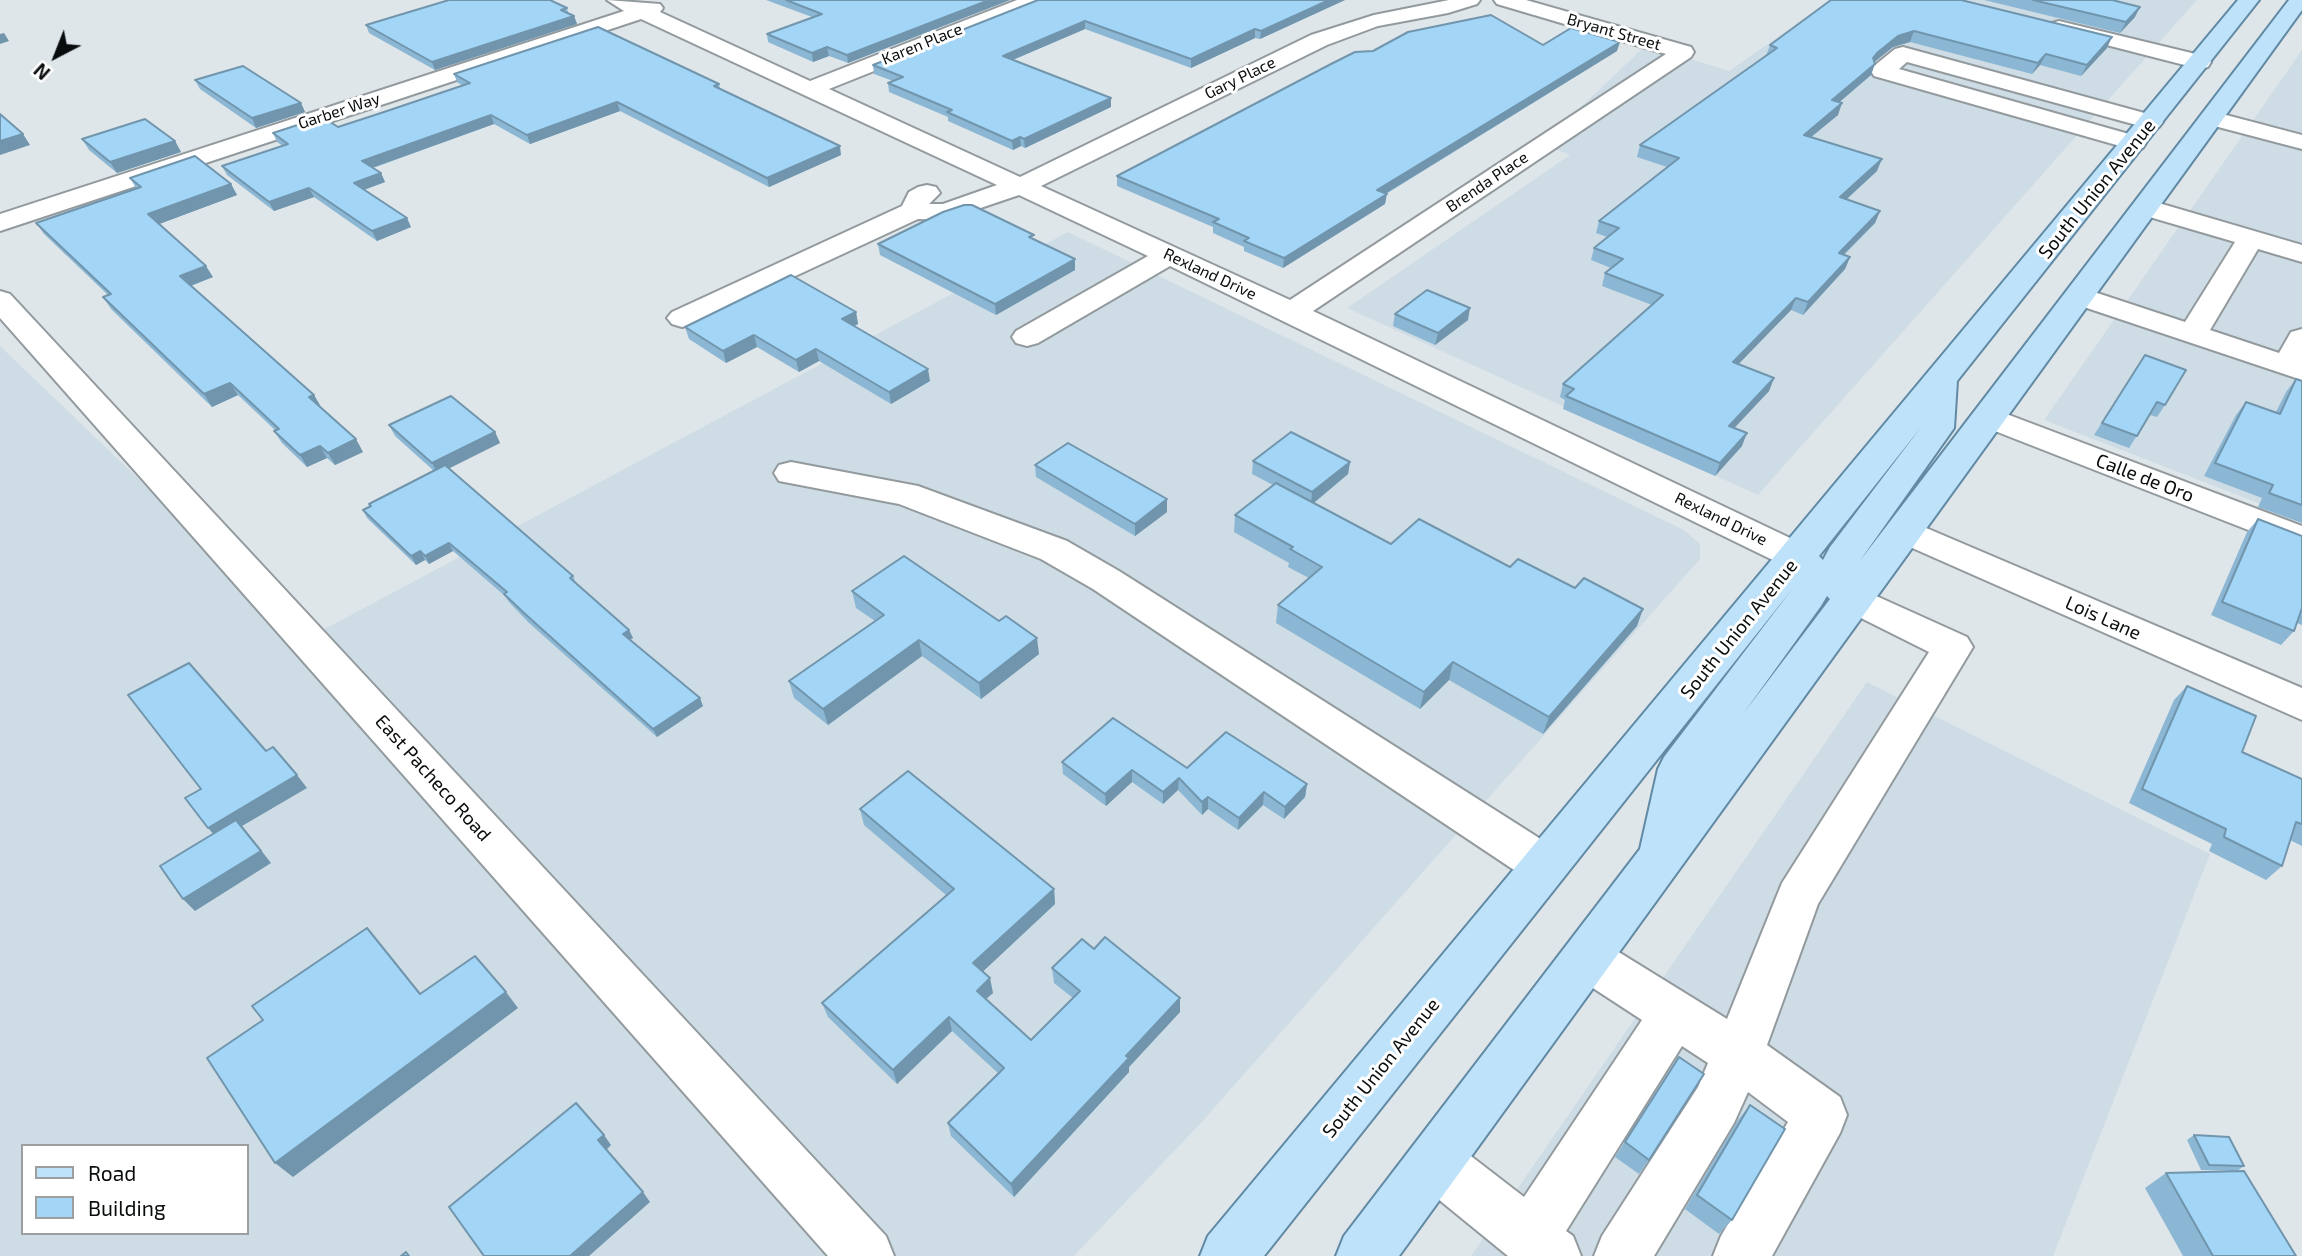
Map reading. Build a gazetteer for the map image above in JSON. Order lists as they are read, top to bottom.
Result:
{
  "streets": {
    "main road": ["South Union Avenue"],
    "street": [
      "Bryant Street",
      "Karen Place",
      "Gary Place",
      "Garber Way",
      "Brenda Place",
      "Rexland Drive",
      "Calle de Oro",
      "Lois Lane",
      "East Pacheco Road"
    ]
  },
  "crossings": [
    ["Bryant Street", "Brenda Place"],
    ["Karen Place", "Rexland Drive"],
    ["Gary Place", "Rexland Drive"],
    ["Garber Way", "Rexland Drive"],
    ["Brenda Place", "Rexland Drive"],
    ["South Union Avenue", "Rexland Drive"]
  ],
  "legend": ["Road", "Building"],
  "north": "bottom left"
}
